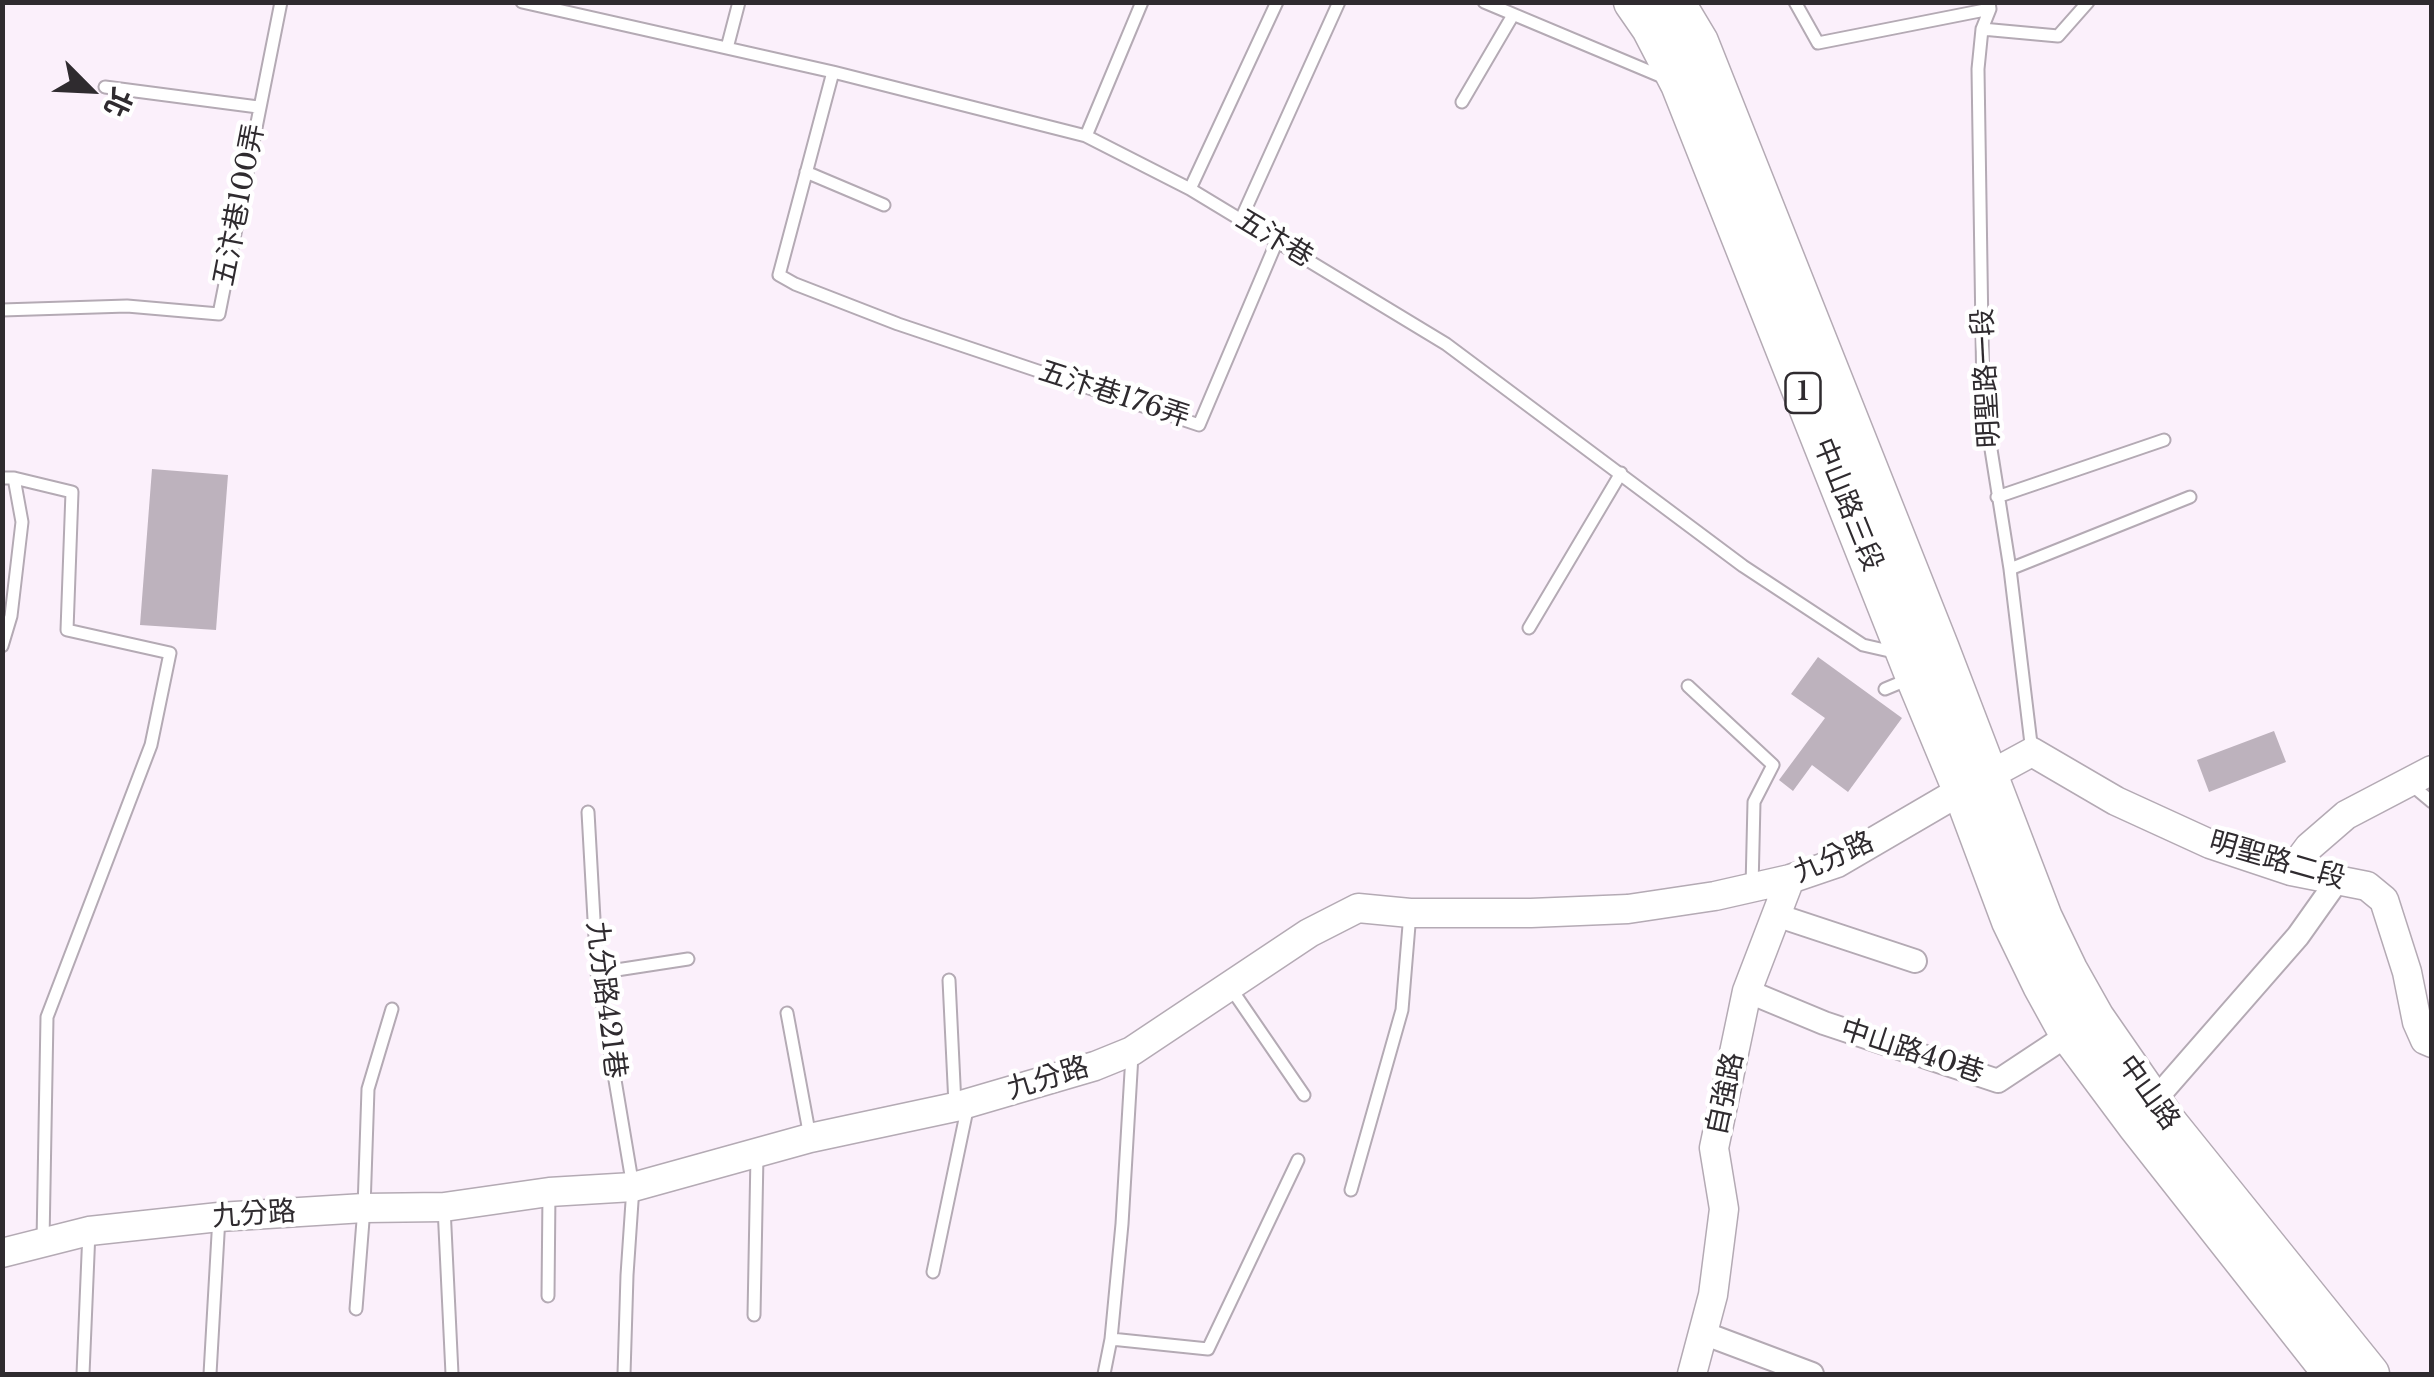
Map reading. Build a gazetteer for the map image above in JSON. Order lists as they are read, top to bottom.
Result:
{
  "streets": {
    "main road": ["1", "中山路三段", "中山路"],
    "street": [
      "九分路",
      "明聖路二段",
      "中山路40巷",
      "自強路"
    ],
    "lane": [
      "五汴巷100弄",
      "五汴巷",
      "明聖路一段",
      "五汴巷176弄",
      "九分路421巷"
    ]
  },
  "crossings": [
    ["五汴巷", "五汴巷176弄"],
    ["五汴巷", "中山路三段"],
    ["明聖路一段", "九分路"],
    ["明聖路一段", "明聖路二段"],
    ["中山路三段", "九分路"],
    ["中山路三段", "中山路"],
    ["九分路", "明聖路二段"],
    ["九分路", "九分路421巷"],
    ["九分路", "中山路"],
    ["九分路", "自強路"],
    ["中山路40巷", "中山路"],
    ["中山路40巷", "自強路"]
  ],
  "north": "bottom right"
}
